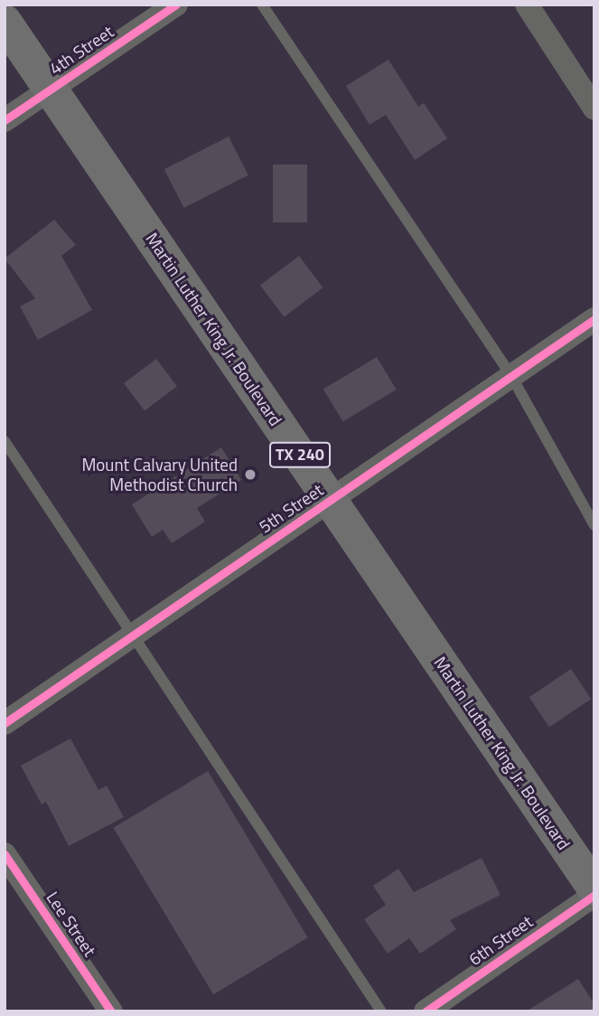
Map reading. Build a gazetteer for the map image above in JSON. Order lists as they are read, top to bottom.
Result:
{
  "streets": {
    "main road": ["Martin Luther King Jr. Boulevard", "TX 240"],
    "street": [
      "4th Street",
      "5th Street",
      "Lee Street",
      "6th Street"
    ]
  },
  "crossings": [
    ["4th Street", "Martin Luther King Jr. Boulevard"],
    ["Martin Luther King Jr. Boulevard", "5th Street"]
  ],
  "places": ["Mount Calvary United Methodist Church"]
}
